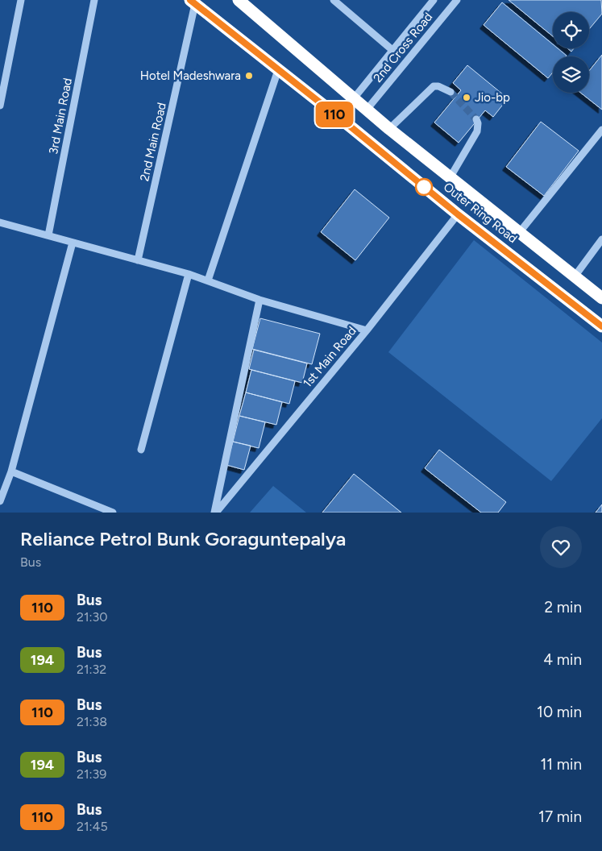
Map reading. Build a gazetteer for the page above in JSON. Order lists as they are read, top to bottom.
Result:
{
  "streets": {
    "highway": ["Outer Ring Road"],
    "street": [
      "2nd Cross Road",
      "3rd Main Road",
      "2nd Main Road",
      "1st Main Road"
    ]
  },
  "crossings": [
    ["2nd Cross Road", "Outer Ring Road"],
    ["2nd Main Road", "Outer Ring Road"],
    ["Outer Ring Road", "1st Main Road"]
  ],
  "places": ["Hotel Madeshwara", "Jio-bp"],
  "lines": ["bus line 110"],
  "page": {
    "on_map": "110",
    "heading": ["Reliance Petrol Bunk Goraguntepalya", "Bus"],
    "list": [
      {
        "mark": "110",
        "name": "Bus",
        "note": "21:30",
        "value": "2 min"
      },
      {
        "mark": "194",
        "name": "Bus",
        "note": "21:32",
        "value": "4 min"
      },
      {
        "mark": "110",
        "name": "Bus",
        "note": "21:38",
        "value": "10 min"
      },
      {
        "mark": "194",
        "name": "Bus",
        "note": "21:39",
        "value": "11 min"
      },
      {
        "mark": "110",
        "name": "Bus",
        "note": "21:45",
        "value": "17 min"
      }
    ]
  }
}
